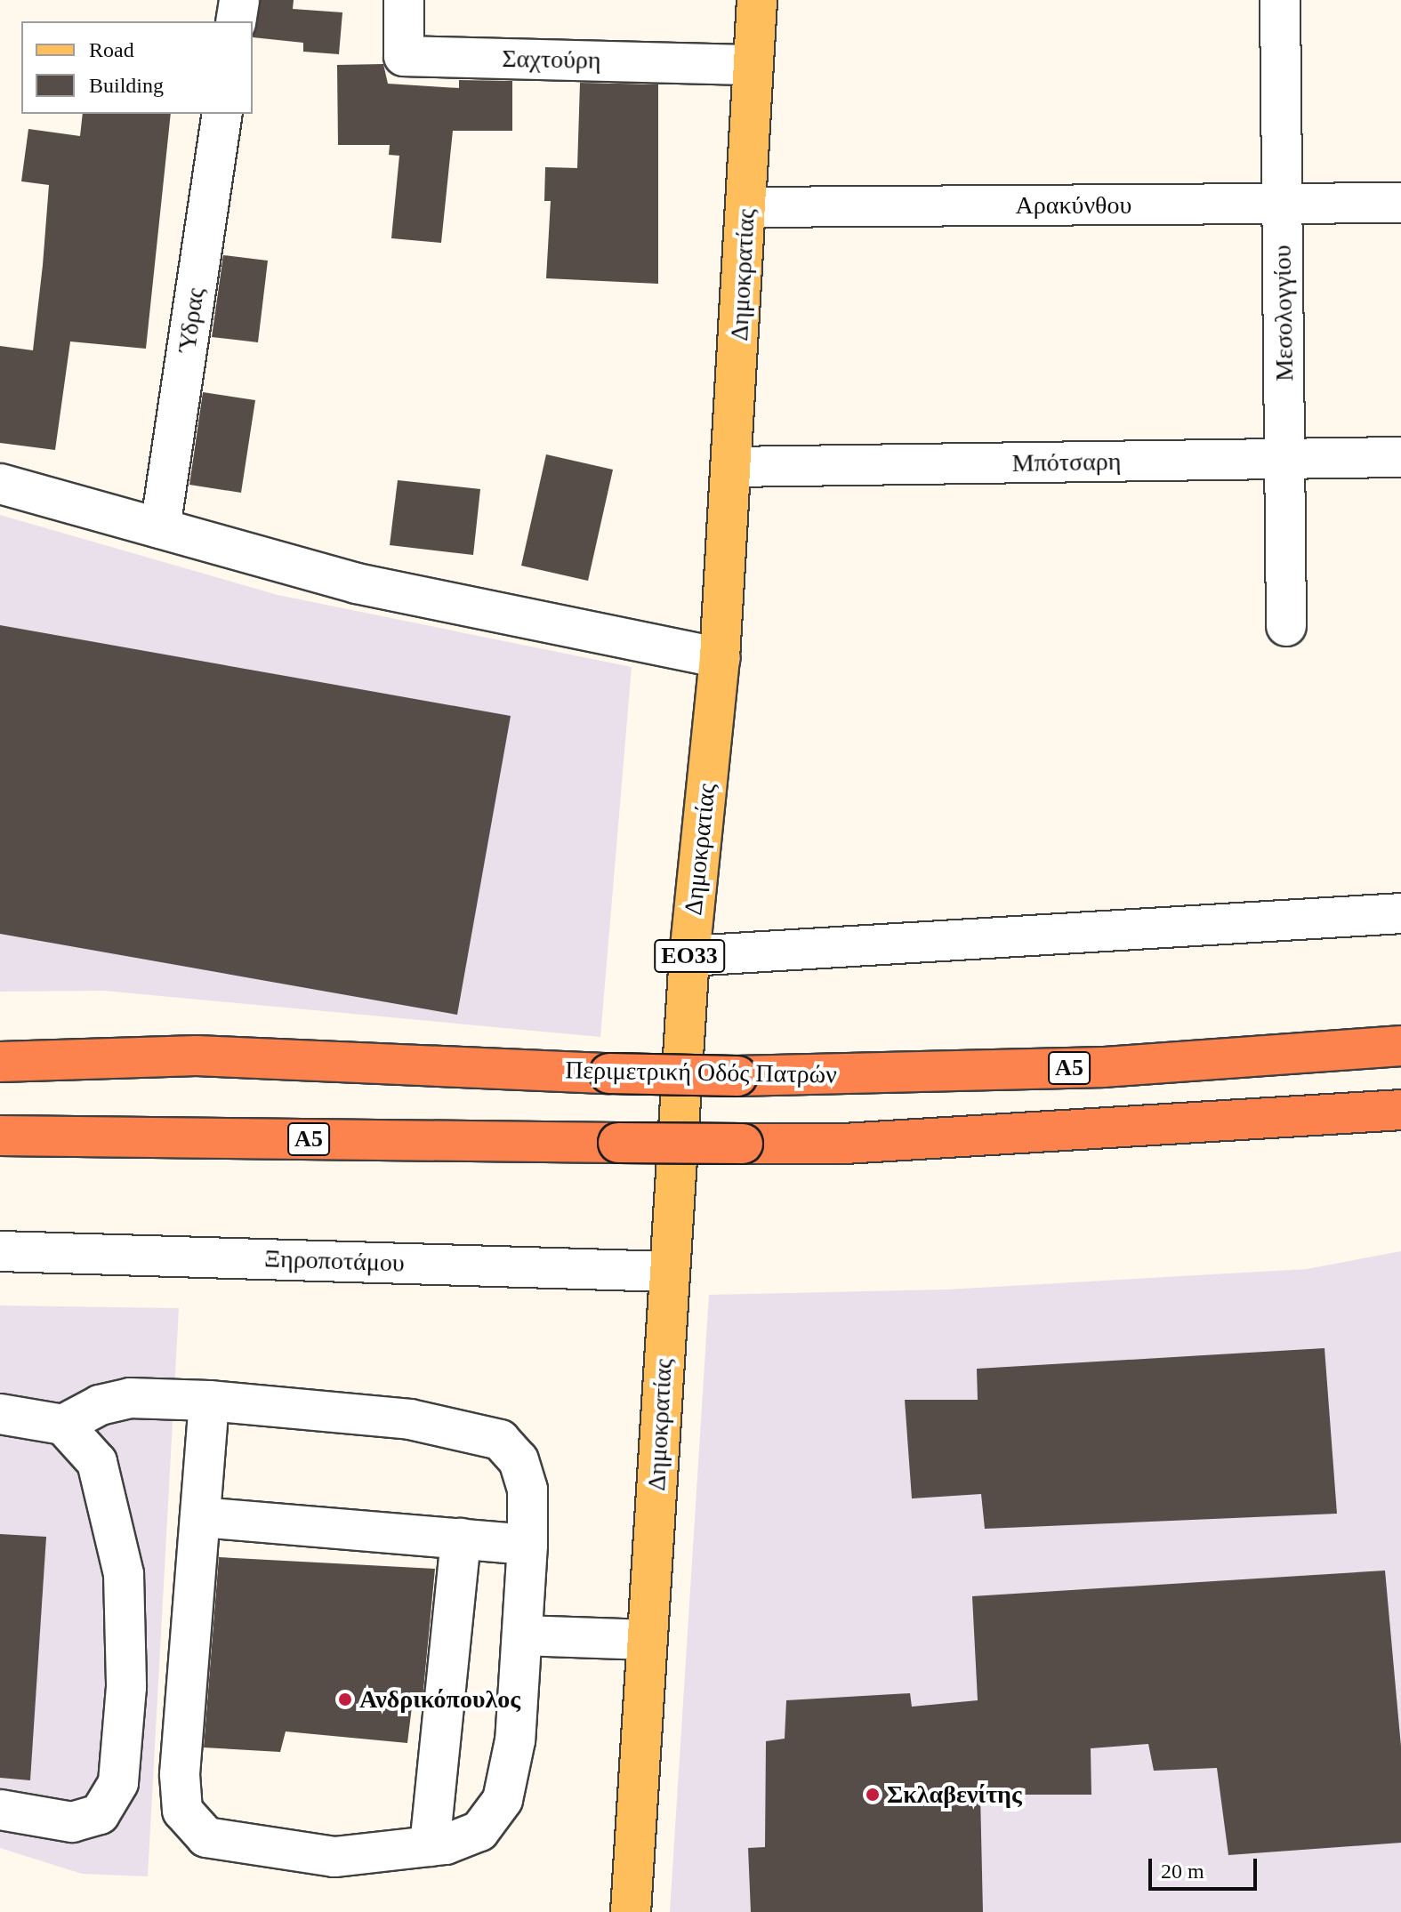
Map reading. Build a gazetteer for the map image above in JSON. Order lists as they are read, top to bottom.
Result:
{
  "streets": {
    "highway": ["Α5", "Περιμετρική Οδός Πατρών"],
    "main road": ["Δημοκρατίας", "ΕΟ33"],
    "street": [
      "Σαχτούρη",
      "Αρακύνθου",
      "Μεσολογγίου",
      "Ύδρας",
      "Μπότσαρη",
      "Ξηροποτάμου"
    ]
  },
  "crossings": [
    ["Σαχτούρη", "Δημοκρατίας"],
    ["Αρακύνθου", "Δημοκρατίας"],
    ["Αρακύνθου", "Μεσολογγίου"],
    ["Δημοκρατίας", "Μπότσαρη"],
    ["Δημοκρατίας", "Ξηροποτάμου"],
    ["Μεσολογγίου", "Μπότσαρη"]
  ],
  "places": ["Ανδρικόπουλος", "Σκλαβενίτης"],
  "legend": ["Road", "Building"],
  "scale_bar": "20 m"
}
